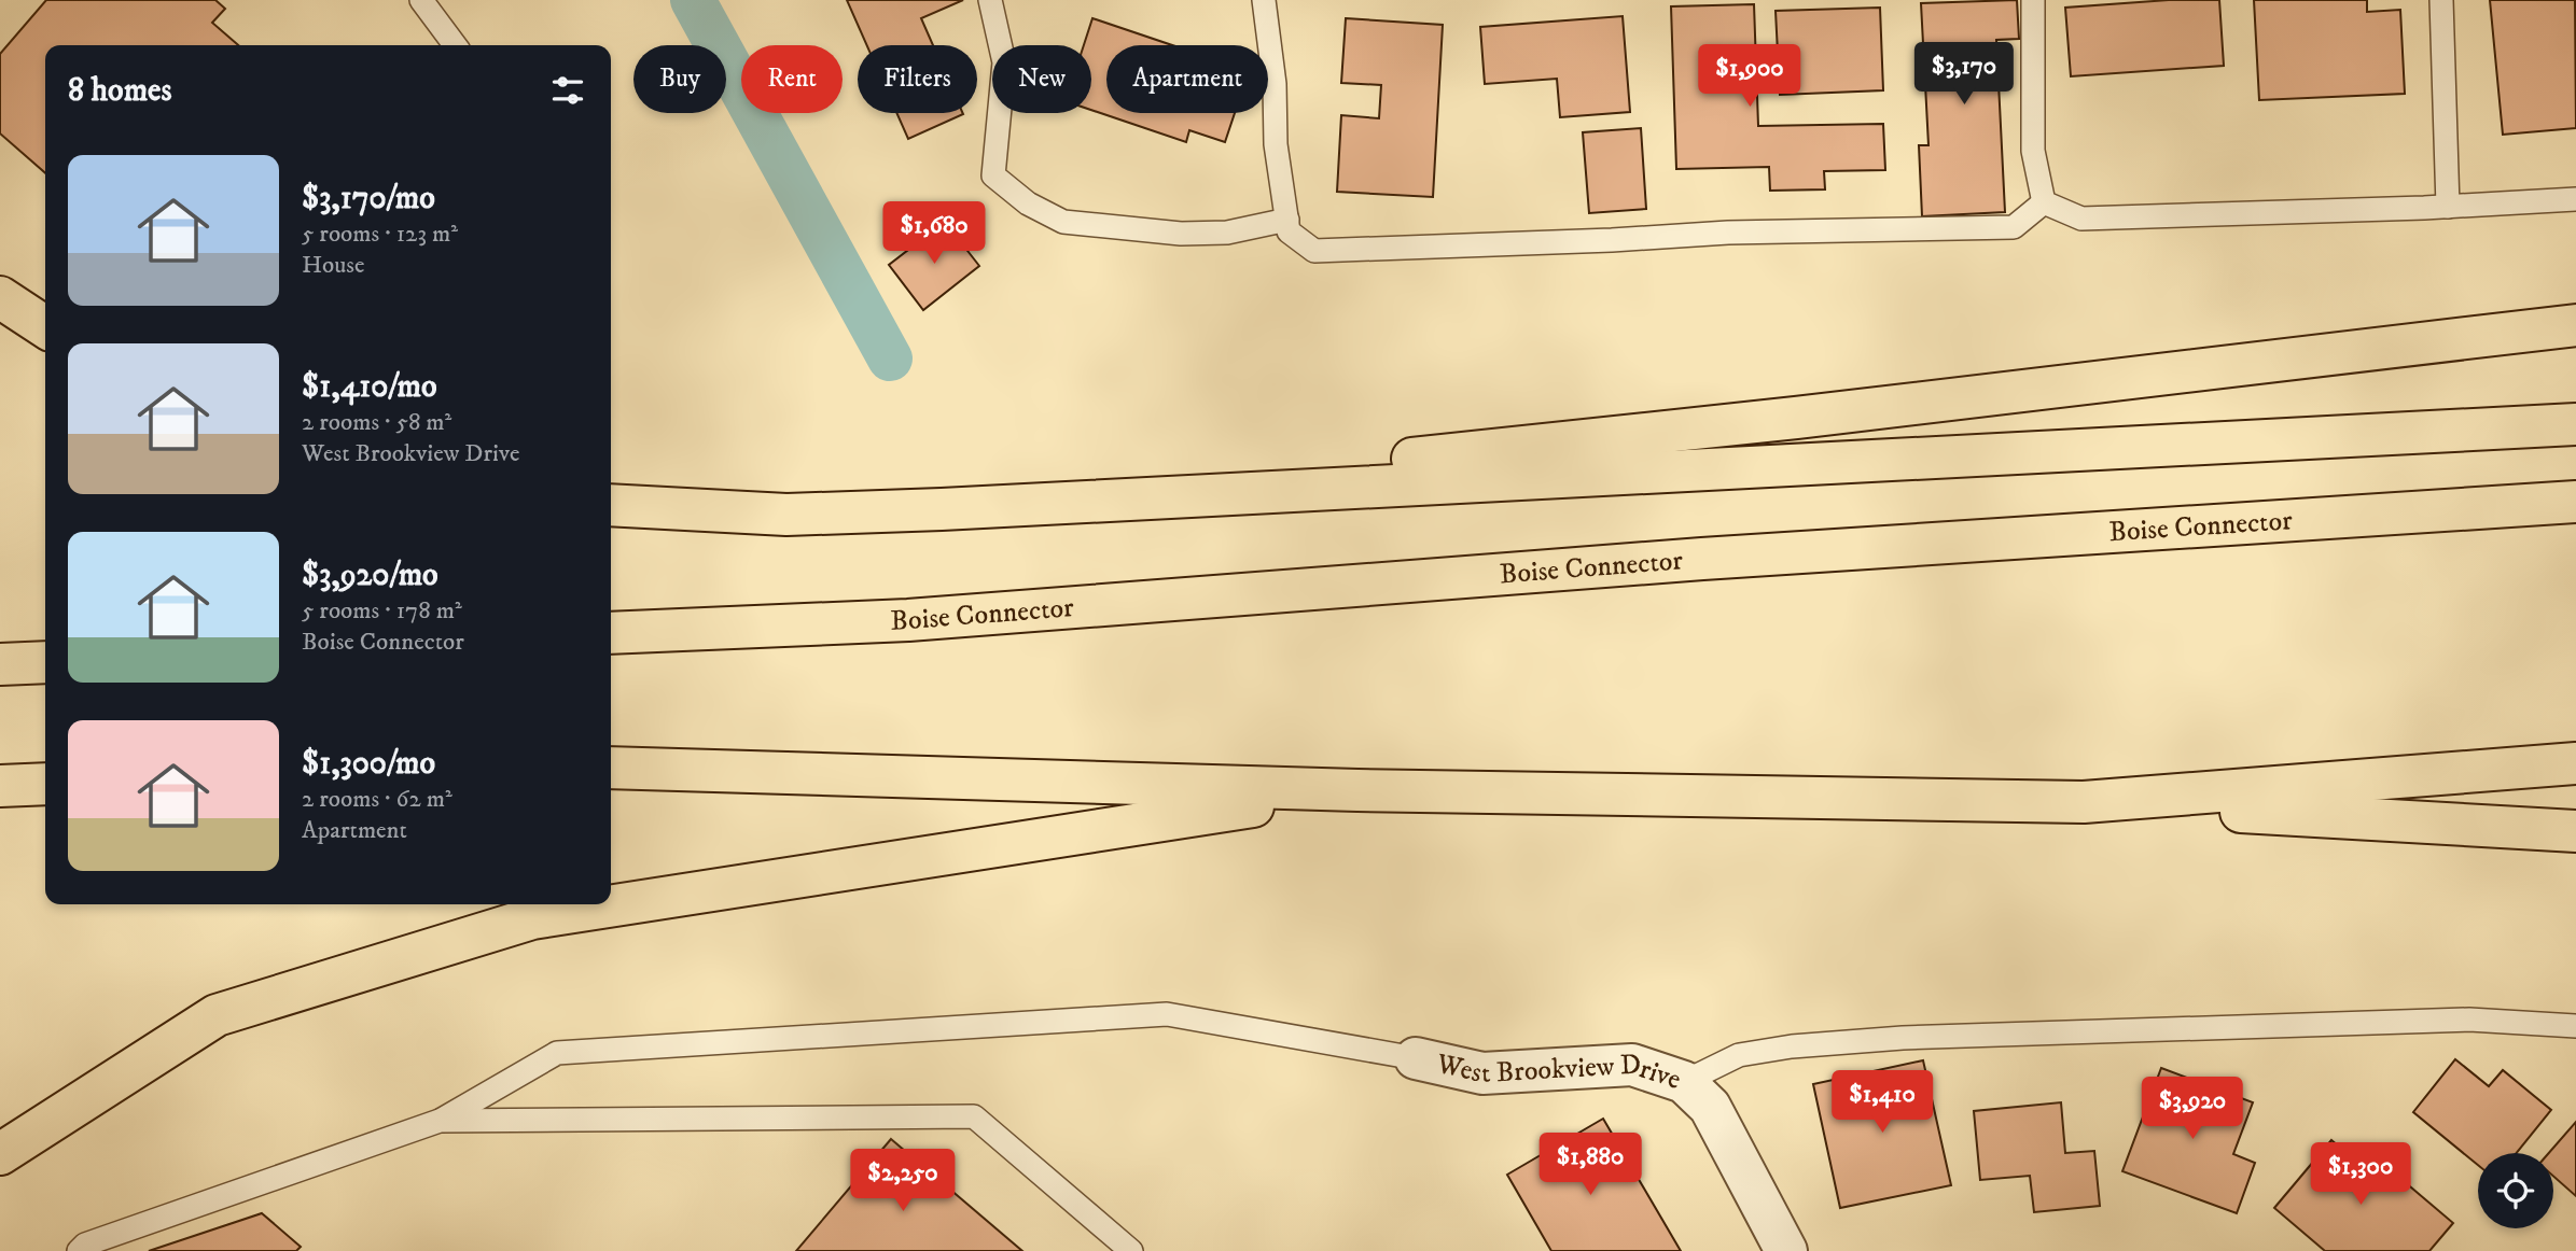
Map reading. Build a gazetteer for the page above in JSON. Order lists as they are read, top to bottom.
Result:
{
  "streets": {
    "highway": ["Boise Connector"],
    "street": ["West Brookview Drive"]
  },
  "page": {
    "price": [
      "$3,170",
      "$1,900",
      "$1,680",
      "$1,410",
      "$3,920",
      "$1,880",
      "$1,300",
      "$2,250"
    ],
    "chip": [
      "Buy",
      "Rent",
      "Filters",
      "New",
      "Apartment"
    ],
    "heading": "8 homes",
    "list": [
      {
        "name": "$3,170/mo",
        "note": "5 rooms · 123 m² · House"
      },
      {
        "name": "$1,410/mo",
        "note": "2 rooms · 58 m² · West Brookview Drive"
      },
      {
        "name": "$3,920/mo",
        "note": "5 rooms · 178 m² · Boise Connector"
      },
      {
        "name": "$1,300/mo",
        "note": "2 rooms · 62 m² · Apartment"
      }
    ]
  }
}
